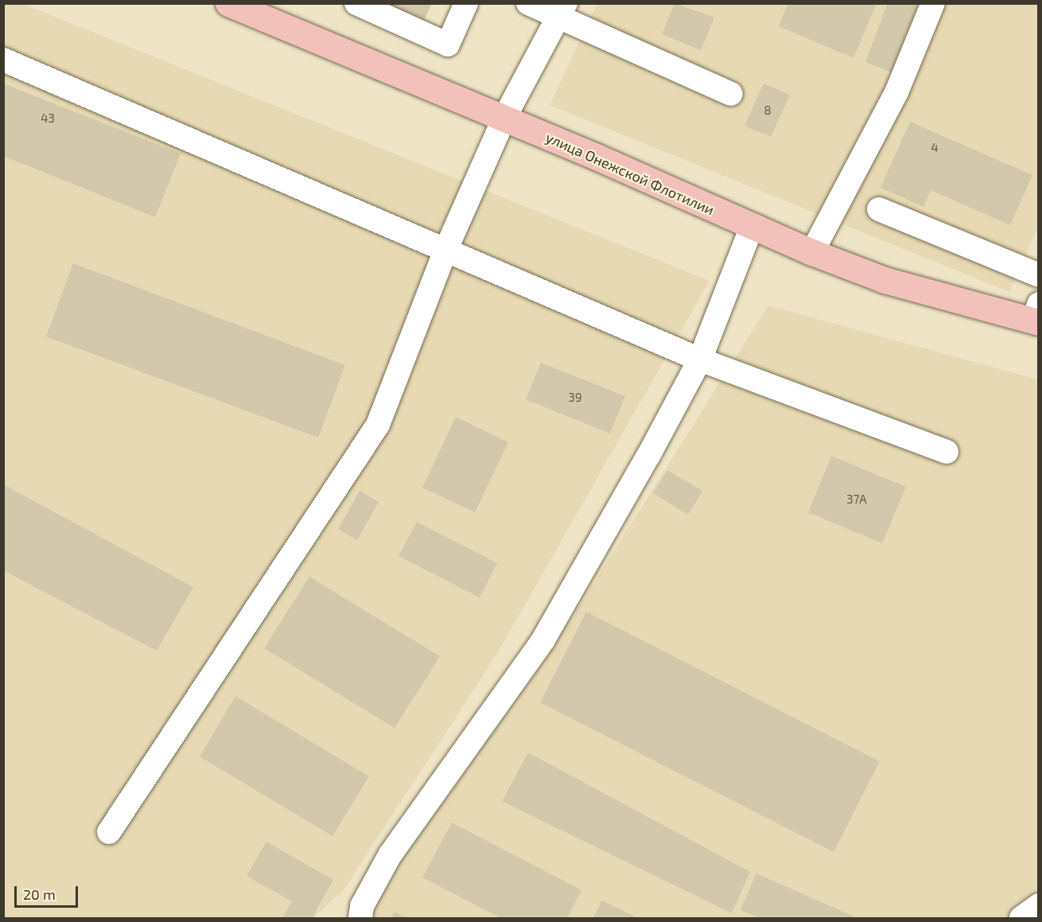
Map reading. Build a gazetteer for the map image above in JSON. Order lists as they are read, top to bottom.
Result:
{
  "streets": {
    "main road": ["улица Онежской Флотилии"]
  },
  "house_numbers": [
    "8",
    "43",
    "4",
    "39",
    "37А"
  ],
  "scale_bar": "20 m"
}
